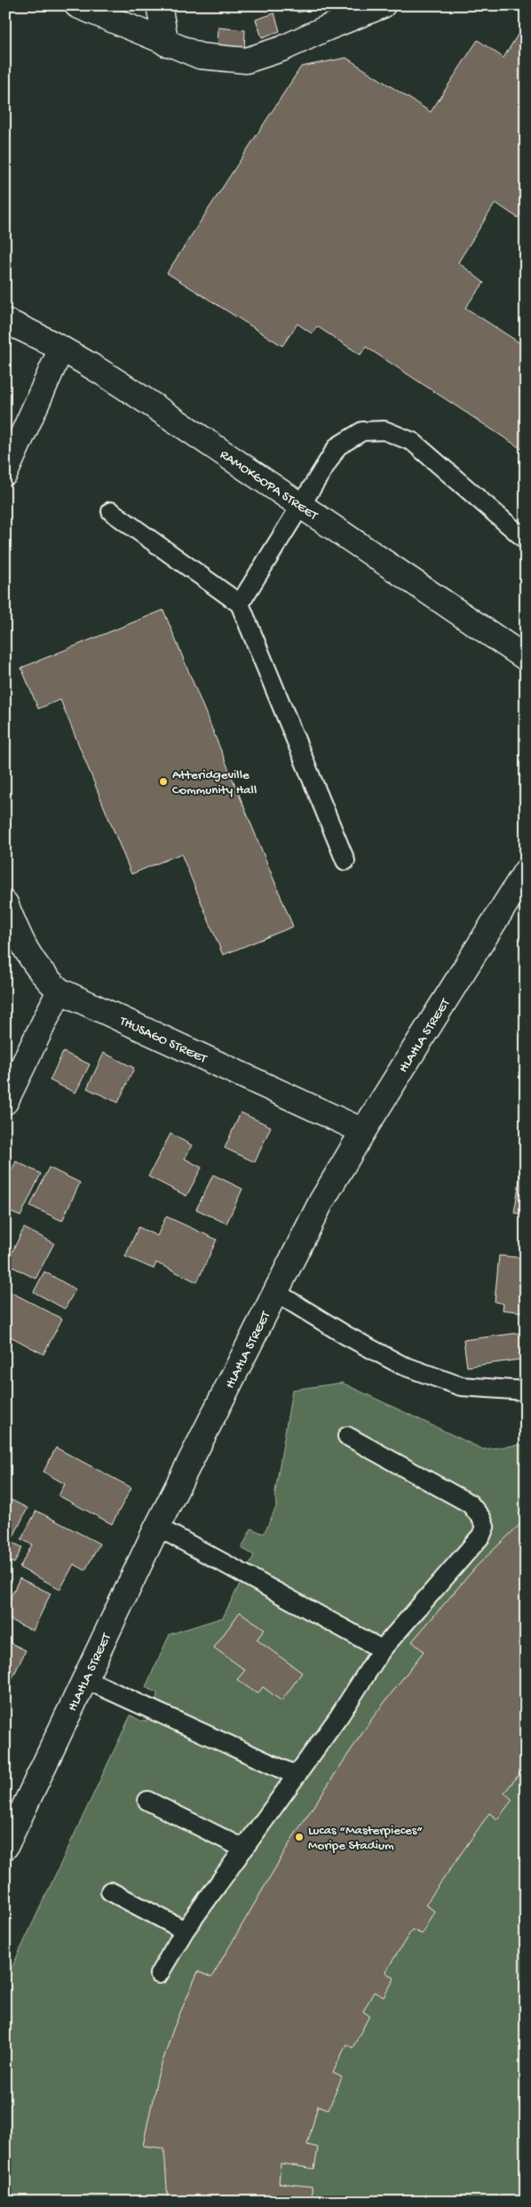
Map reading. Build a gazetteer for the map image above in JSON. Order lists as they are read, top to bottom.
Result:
{
  "streets": {
    "street": ["RAMOKGOPA STREET", "HLAHLA STREET", "THUSAGO STREET"]
  },
  "crossings": [
    ["HLAHLA STREET", "THUSAGO STREET"]
  ],
  "places": ["Atteridgeville Community Hall", "Lucas “Masterpieces” Moripe Stadium"]
}
